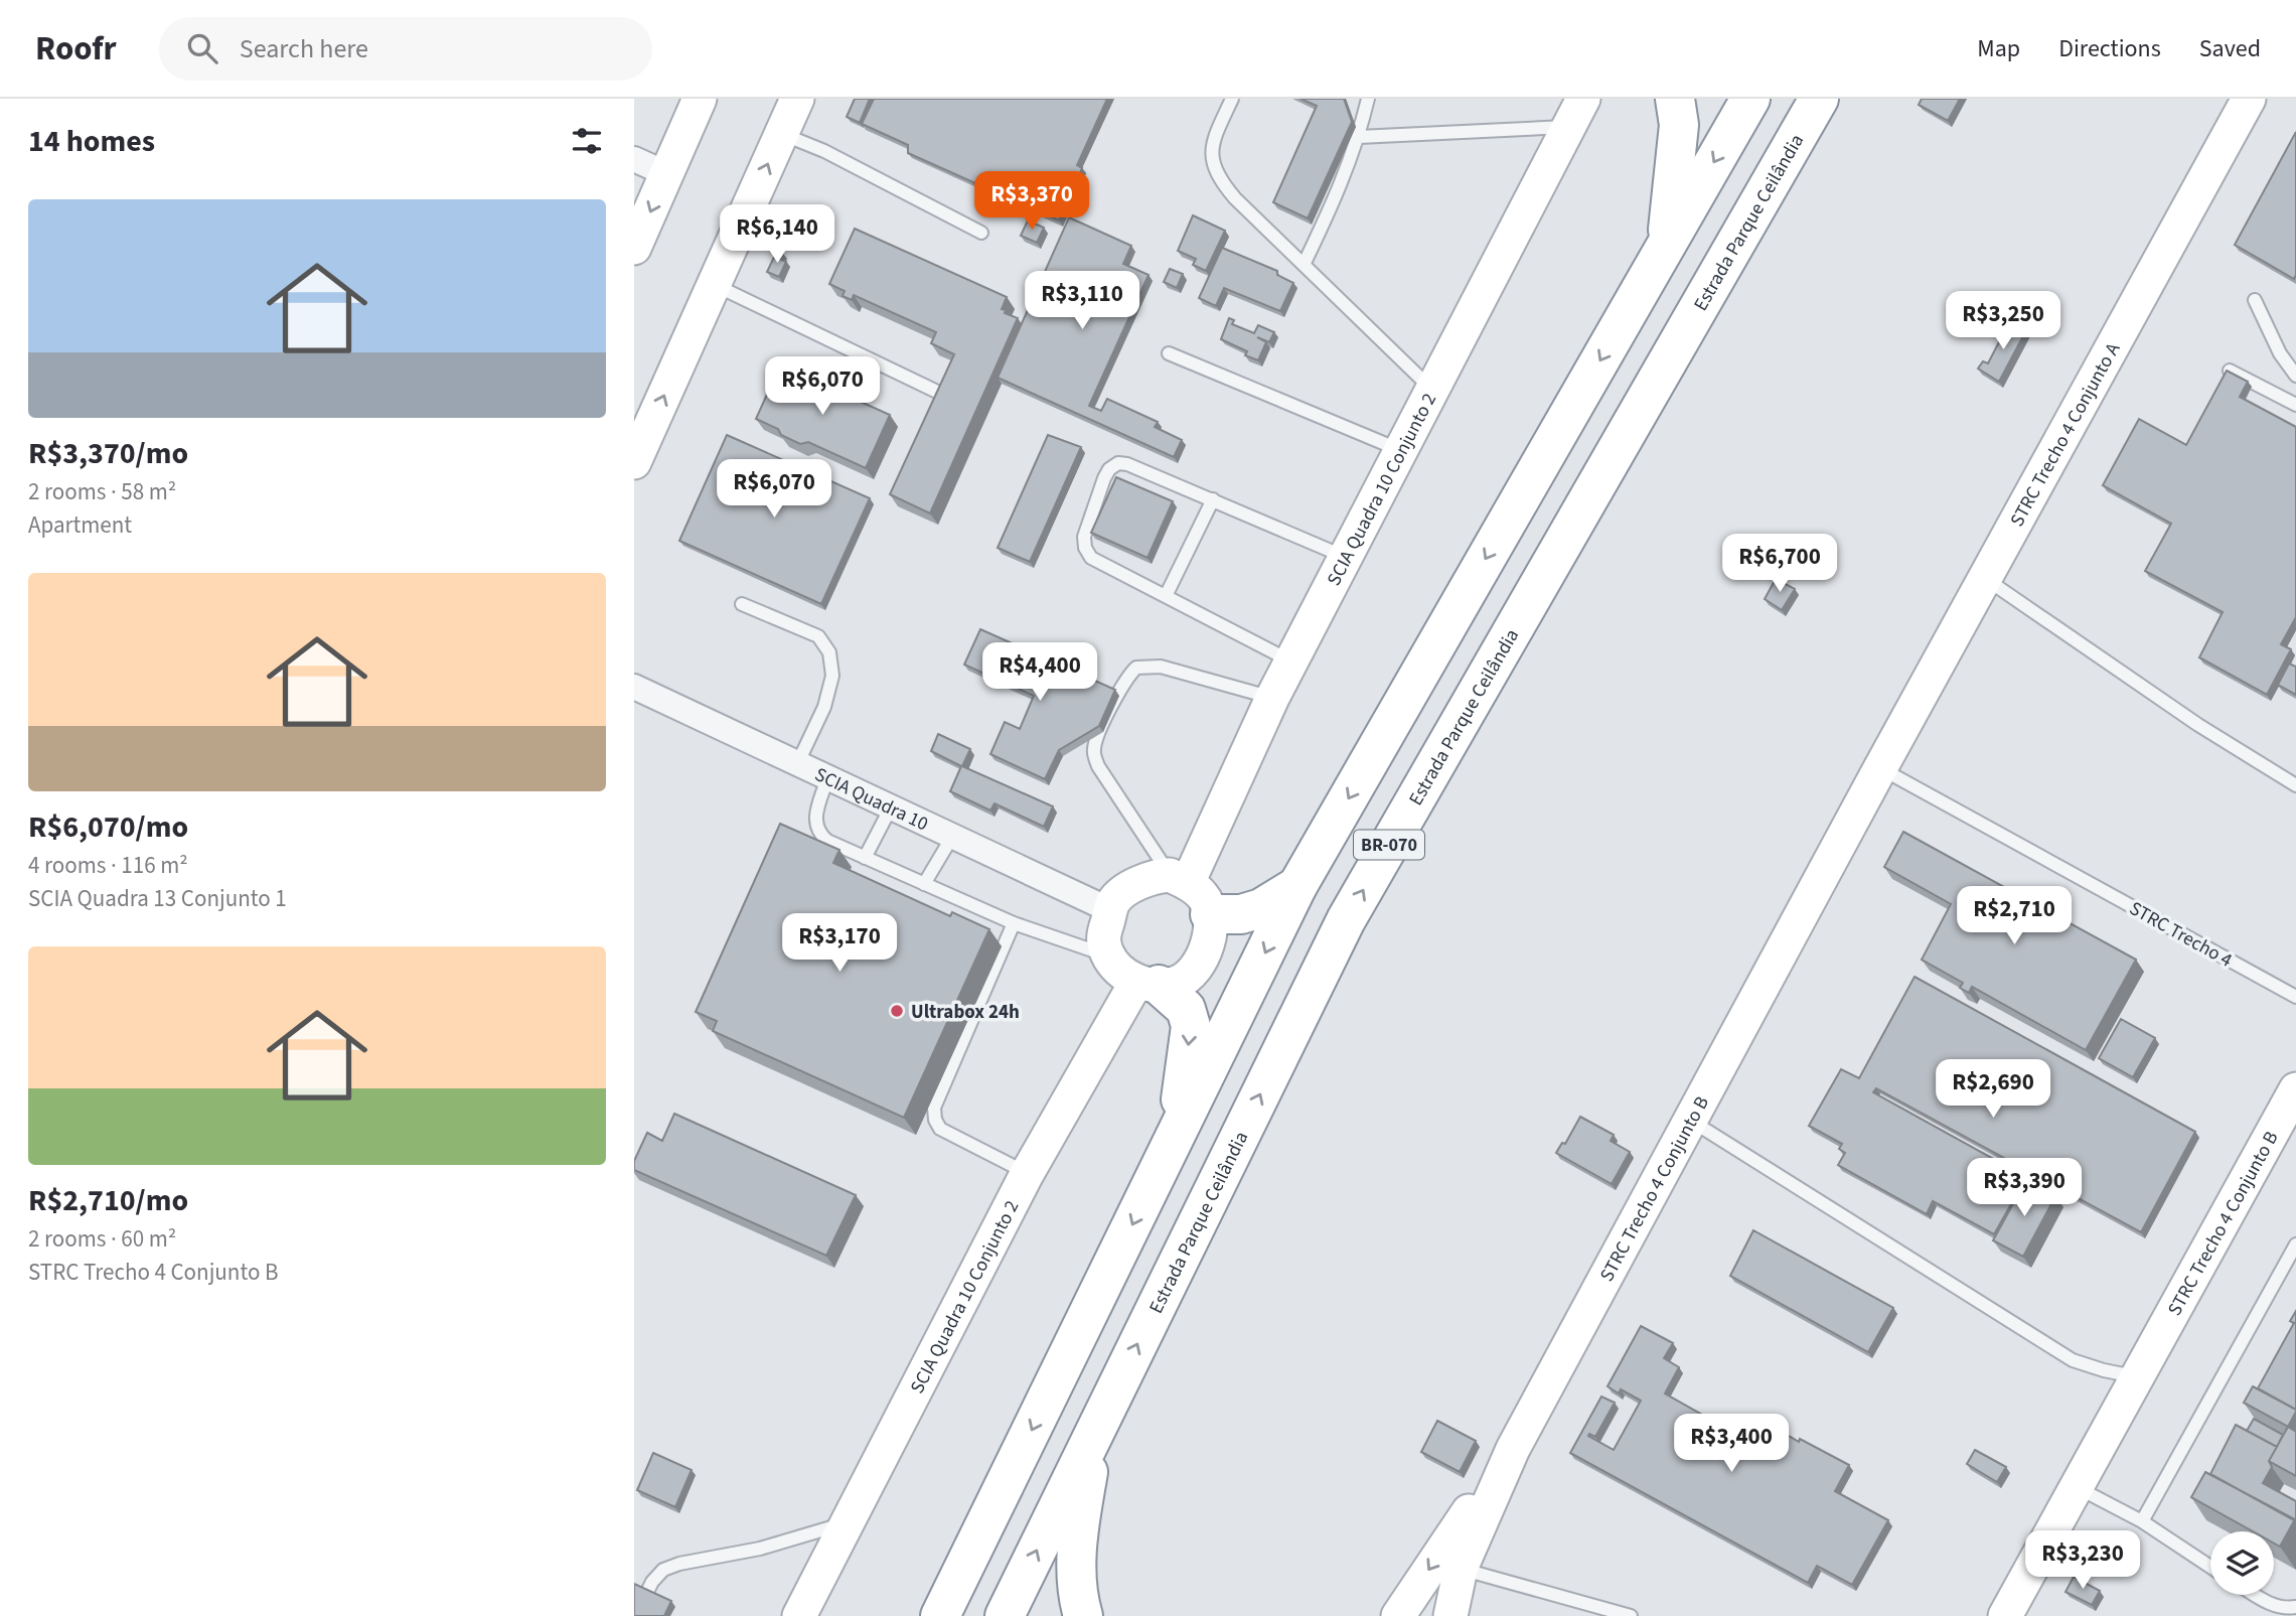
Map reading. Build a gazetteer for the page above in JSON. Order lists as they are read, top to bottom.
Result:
{
  "streets": {
    "highway": ["Estrada Parque Ceilândia", "BR-070"],
    "street": [
      "STRC Trecho 4 Conjunto A",
      "SCIA Quadra 10 Conjunto 2",
      "SCIA Quadra 10",
      "STRC Trecho 4 Conjunto B"
    ],
    "lane": ["STRC Trecho 4"]
  },
  "crossings": [
    ["STRC Trecho 4 Conjunto A", "STRC Trecho 4"],
    ["STRC Trecho 4 Conjunto A", "STRC Trecho 4 Conjunto B"],
    ["SCIA Quadra 10 Conjunto 2", "SCIA Quadra 10"],
    ["STRC Trecho 4", "STRC Trecho 4 Conjunto B"]
  ],
  "places": ["Ultrabox 24h"],
  "page": {
    "header": "Roofr",
    "search": "Search here",
    "nav": ["Map", "Directions", "Saved"],
    "heading": "14 homes",
    "price": [
      "R$3,370",
      "R$6,140",
      "R$3,110",
      "R$3,250",
      "R$6,070",
      "R$6,070",
      "R$6,700",
      "R$4,400",
      "R$2,710",
      "R$3,170",
      "R$2,690",
      "R$3,390",
      "R$3,400",
      "R$3,230"
    ],
    "list": [
      {
        "name": "R$3,370/mo",
        "note": "2 rooms · 58 m² · Apartment"
      },
      {
        "name": "R$6,070/mo",
        "note": "4 rooms · 116 m² · SCIA Quadra 13 Conjunto 1"
      },
      {
        "name": "R$2,710/mo",
        "note": "2 rooms · 60 m² · STRC Trecho 4 Conjunto B"
      }
    ]
  }
}
